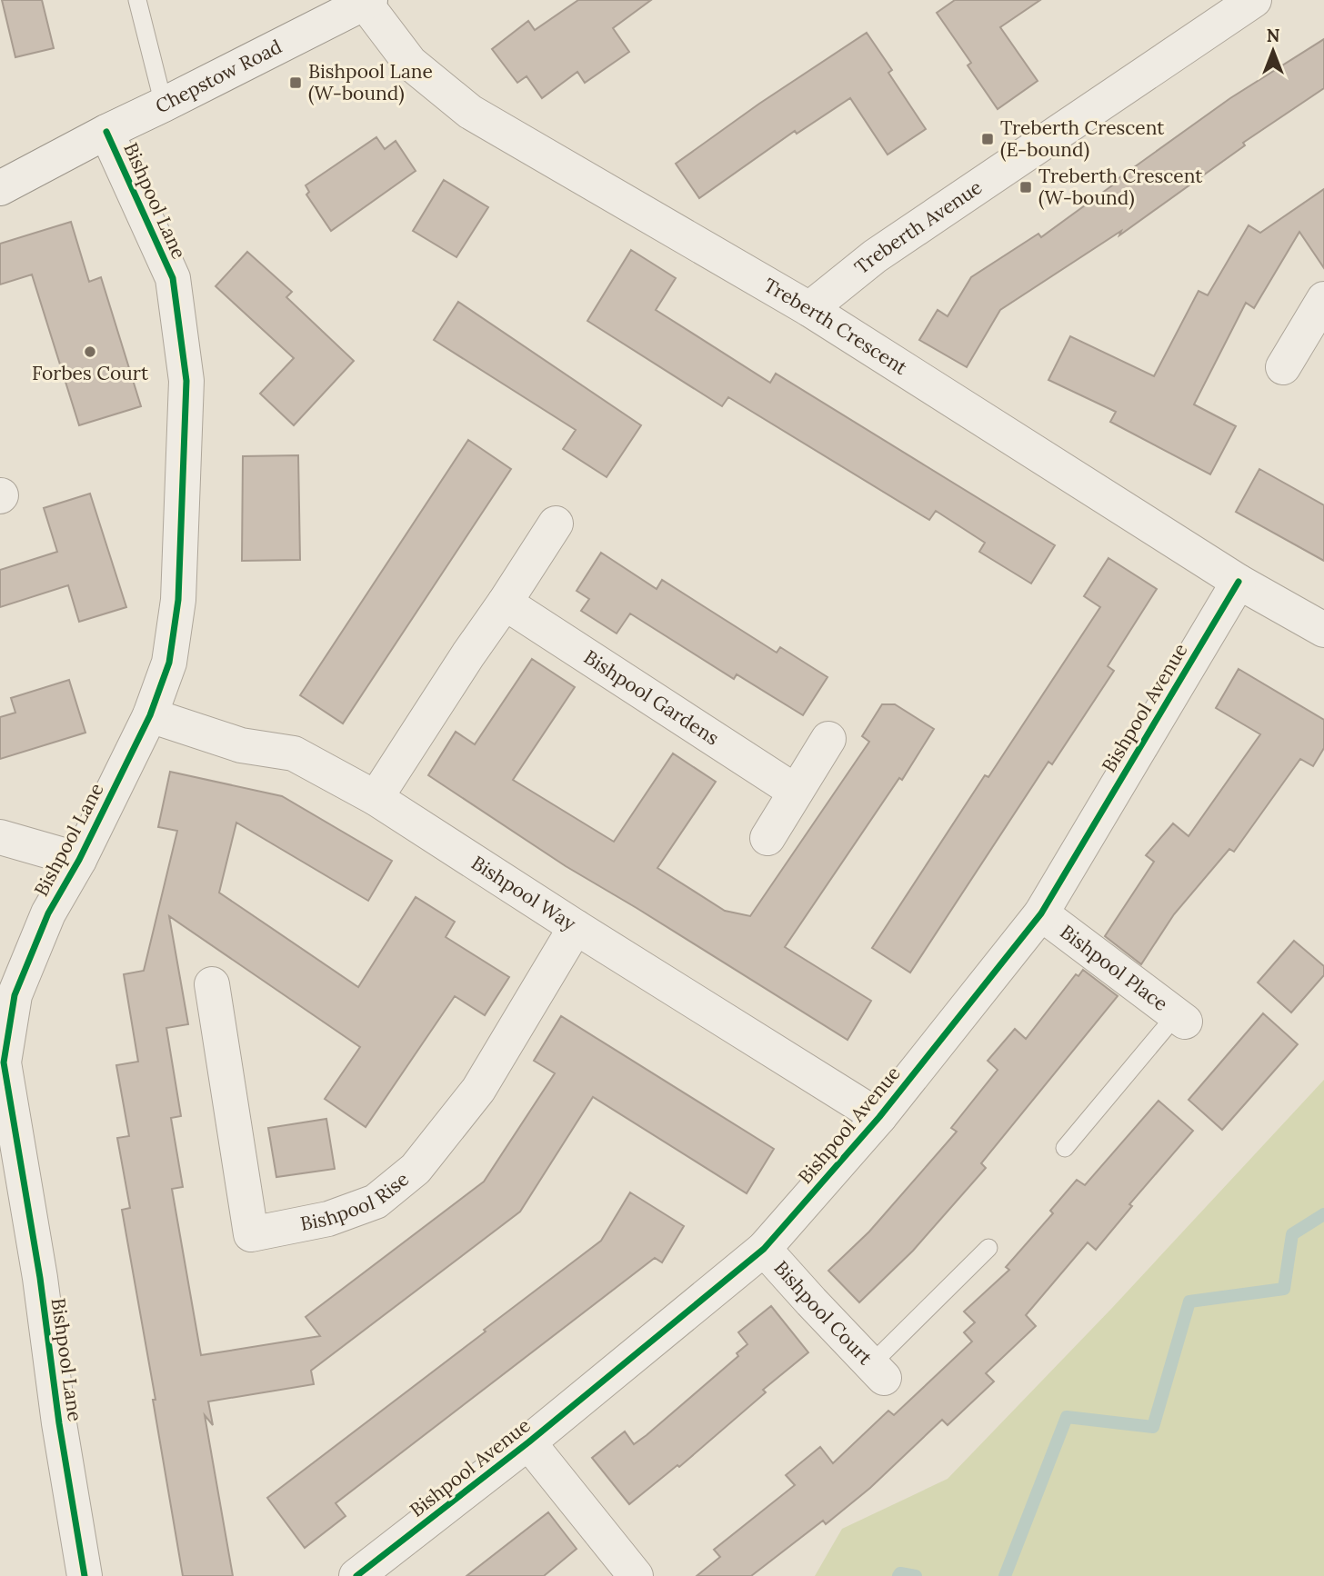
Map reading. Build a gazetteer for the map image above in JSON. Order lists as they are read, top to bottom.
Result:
{
  "streets": {
    "street": [
      "Chepstow Road",
      "Bishpool Lane",
      "Treberth Avenue",
      "Treberth Crescent",
      "Bishpool Gardens",
      "Bishpool Avenue",
      "Bishpool Way",
      "Bishpool Place",
      "Bishpool Rise",
      "Bishpool Court"
    ]
  },
  "crossings": [
    ["Chepstow Road", "Bishpool Lane"],
    ["Chepstow Road", "Treberth Crescent"],
    ["Bishpool Lane", "Bishpool Way"],
    ["Treberth Avenue", "Treberth Crescent"],
    ["Treberth Crescent", "Bishpool Avenue"],
    ["Bishpool Avenue", "Bishpool Way"],
    ["Bishpool Avenue", "Bishpool Place"],
    ["Bishpool Avenue", "Bishpool Court"],
    ["Bishpool Way", "Bishpool Rise"]
  ],
  "places": {
    "transit": ["Bishpool Lane (W-bound)", "Treberth Crescent (E-bound)", "Treberth Crescent (W-bound)"],
    "other": ["Forbes Court"]
  },
  "north": "top"
}
